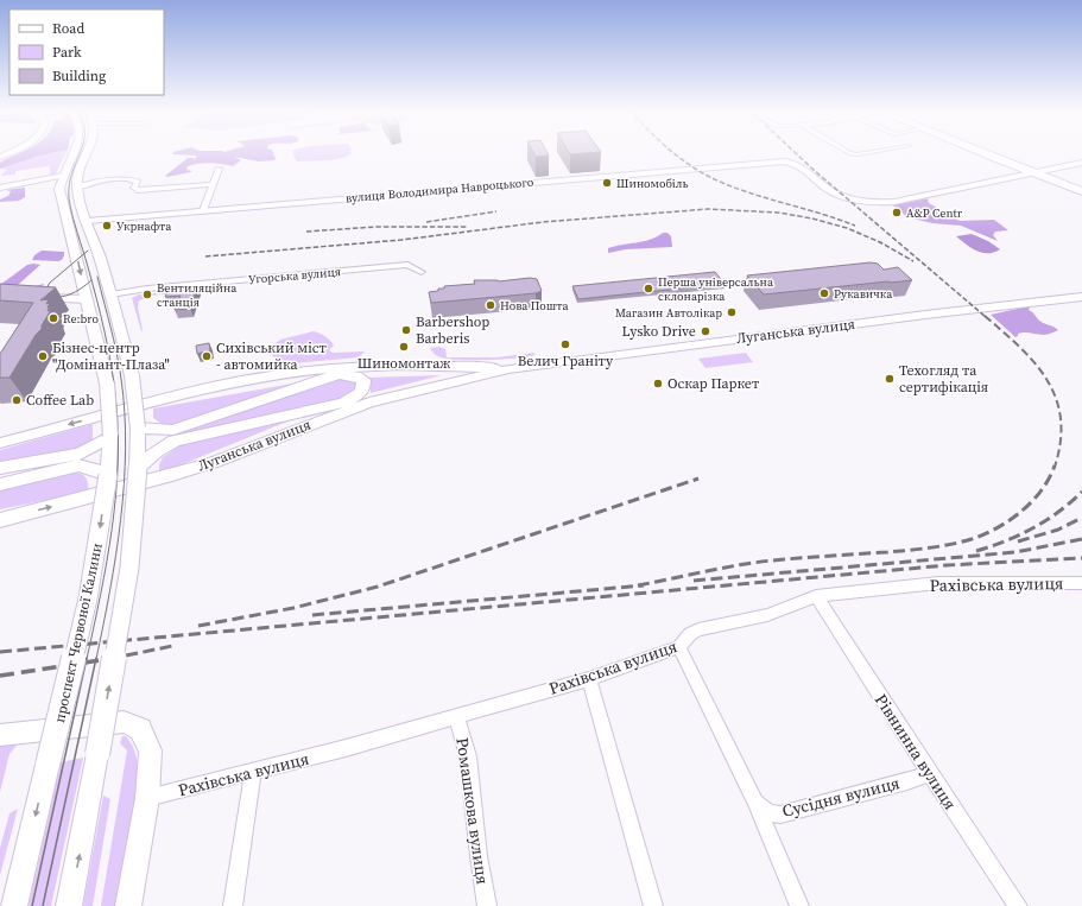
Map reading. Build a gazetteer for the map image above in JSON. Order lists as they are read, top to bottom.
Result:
{
  "streets": {
    "main road": ["Луганська вулиця", "проспект Червоної Калини"],
    "street": [
      "вулиця Володимира Навроцького",
      "Угорська вулиця",
      "Рахівська вулиця",
      "Рівнинна вулиця",
      "Сусідня вулиця",
      "Ромашкова вулиця"
    ]
  },
  "crossings": [
    ["Рахівська вулиця", "Рівнинна вулиця"],
    ["Рахівська вулиця", "Сусідня вулиця"],
    ["Рахівська вулиця", "Ромашкова вулиця"],
    ["Рівнинна вулиця", "Сусідня вулиця"]
  ],
  "places": [
    "Шиномобіль",
    "A&P Centr",
    "Укрнафта",
    "Перша універсальна склонарізка",
    "Рукавичка",
    "Вентиляційна станція",
    "Нова Пошта",
    "Магазин Автолікар",
    "Re:bro",
    "Barbershop Barberis",
    "Lysko Drive",
    "Велич Граніту",
    "Шиномонтаж",
    "Бізнес-центр \"Домінант-Плаза\"",
    "Сихівський міст - автомийка",
    "Техогляд та сертифікація",
    "Оскар Паркет",
    "Coffee Lab"
  ],
  "legend": ["Road", "Park", "Building"]
}
